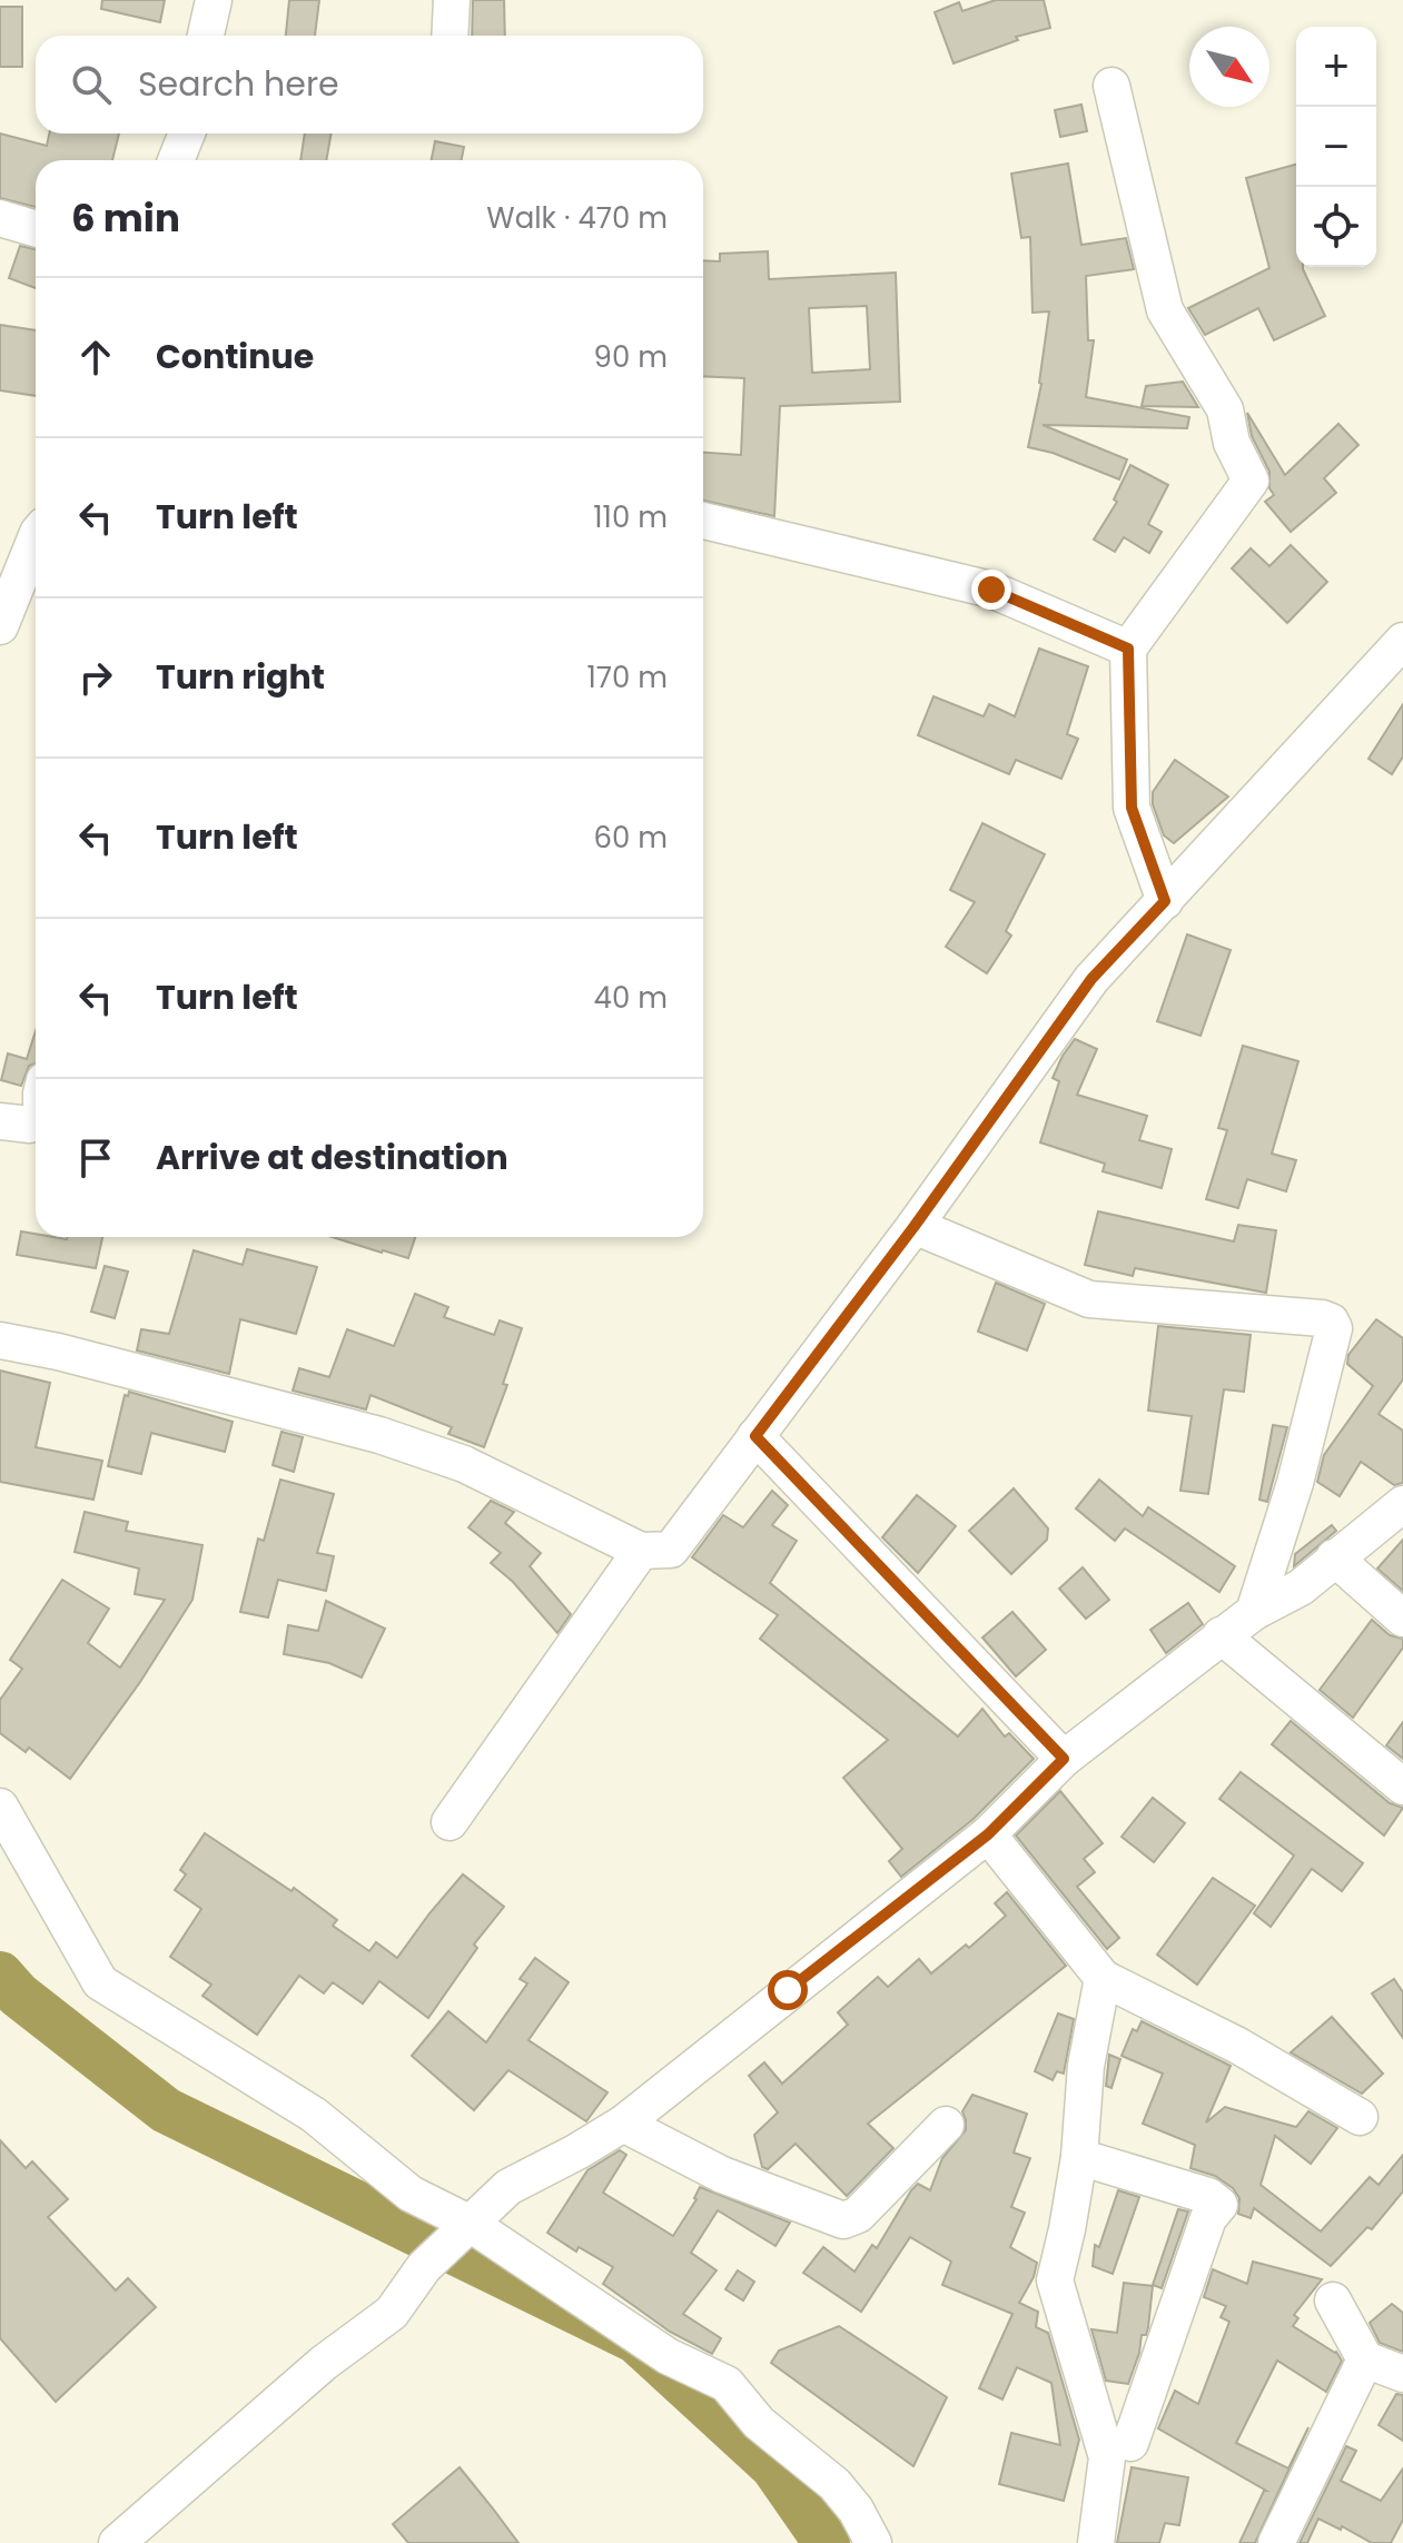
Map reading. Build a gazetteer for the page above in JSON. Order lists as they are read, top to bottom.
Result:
{
  "north": "bottom right",
  "page": {
    "map_buttons": ["+", "−"],
    "search": "Search here",
    "heading": ["6 min", "Walk · 470 m"],
    "list": [
      ["Continue", "90 m"],
      ["Turn left", "110 m"],
      ["Turn right", "170 m"],
      ["Turn left", "60 m"],
      ["Turn left", "40 m"],
      "Arrive at destination"
    ]
  }
}
